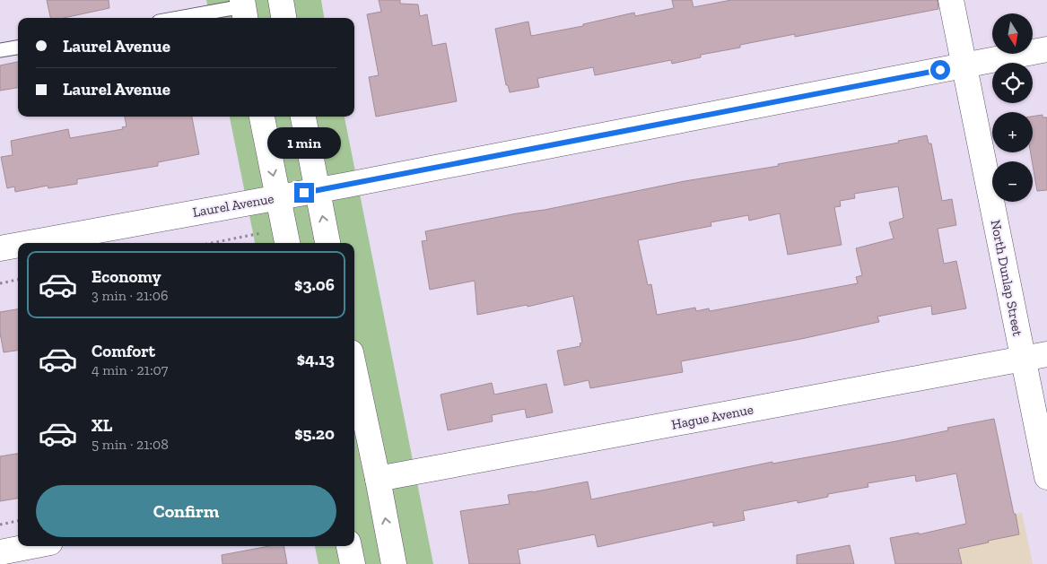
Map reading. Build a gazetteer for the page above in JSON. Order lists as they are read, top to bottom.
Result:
{
  "streets": {
    "street": ["Laurel Avenue", "North Dunlap Street", "Hague Avenue"]
  },
  "crossings": [
    ["Laurel Avenue", "North Dunlap Street"],
    ["North Dunlap Street", "Hague Avenue"]
  ],
  "north": "bottom",
  "page": {
    "map_buttons": ["+", "−"],
    "banner": ["Laurel Avenue", "Laurel Avenue"],
    "bubble": "1 min",
    "list": [
      {
        "name": "Economy",
        "note": "3 min · 21:06",
        "value": "$3.06"
      },
      {
        "name": "Comfort",
        "note": "4 min · 21:07",
        "value": "$4.13"
      },
      {
        "name": "XL",
        "note": "5 min · 21:08",
        "value": "$5.20"
      }
    ],
    "buttons": "Confirm"
  }
}
